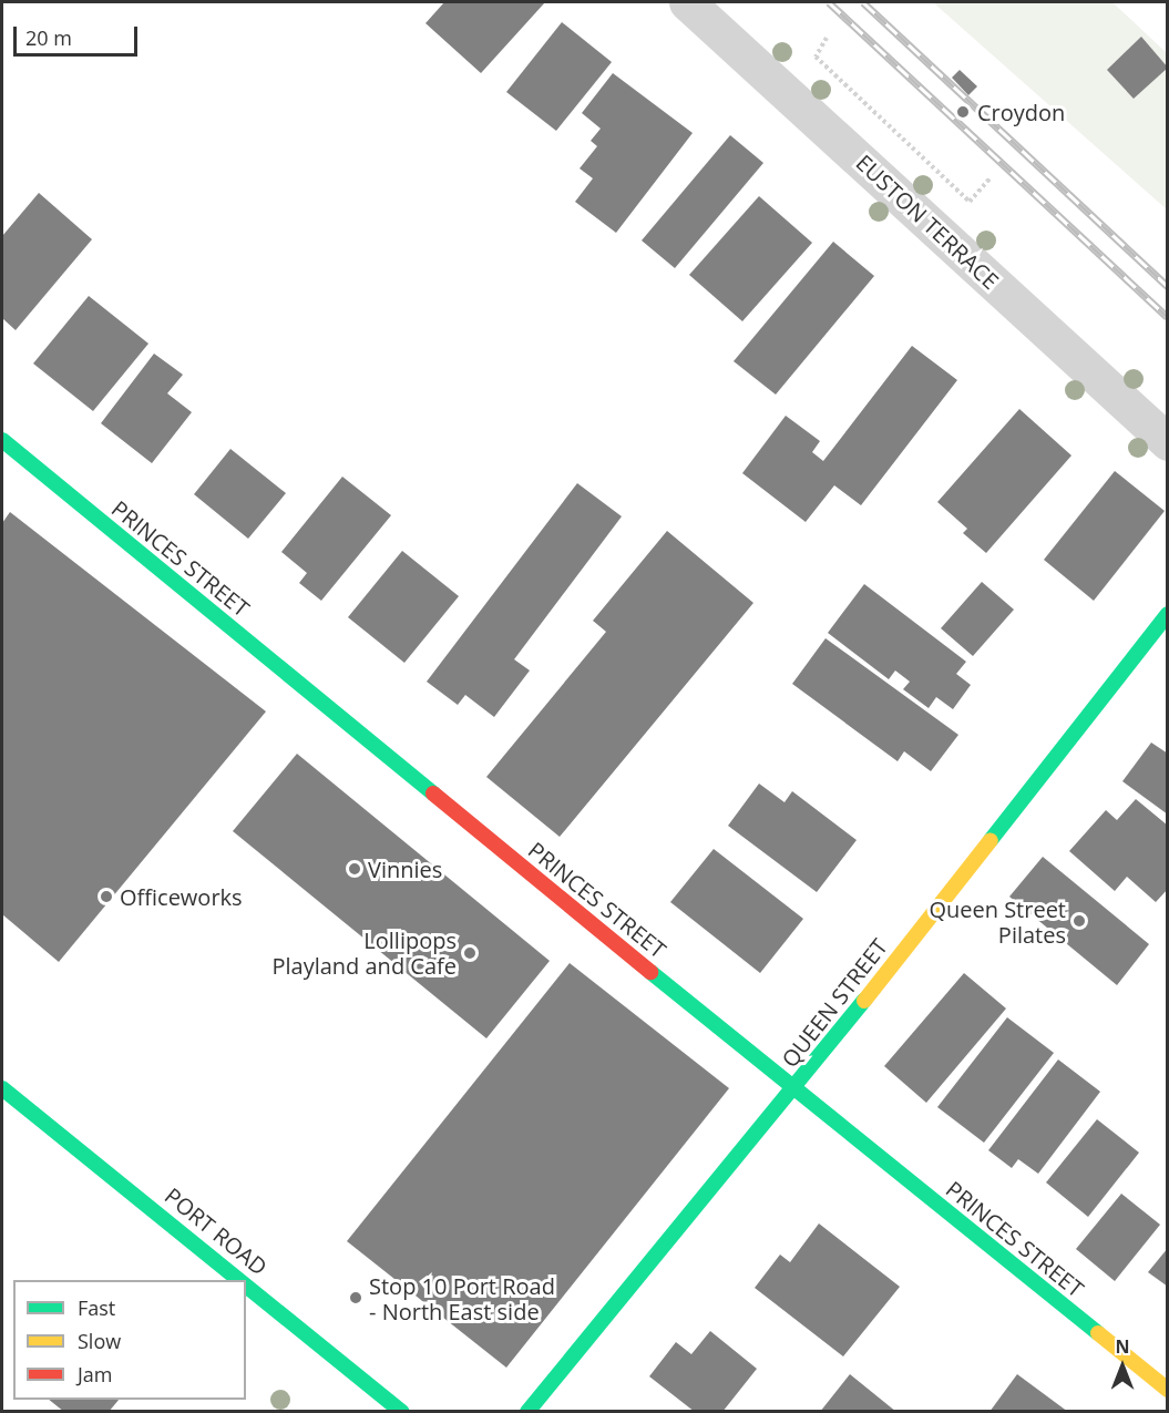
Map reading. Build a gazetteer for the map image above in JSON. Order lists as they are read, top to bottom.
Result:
{
  "streets": {
    "main road": ["PRINCES STREET", "QUEEN STREET", "PORT ROAD"],
    "street": ["EUSTON TERRACE"]
  },
  "crossings": [
    ["PRINCES STREET", "QUEEN STREET"]
  ],
  "places": [
    "Croydon",
    "Vinnies",
    "Officeworks",
    "Queen Street Pilates",
    "Lollipops Playland and Cafe",
    "Stop 10 Port Road - North East side"
  ],
  "legend": ["Fast", "Slow", "Jam"],
  "scale_bar": "20 m",
  "north": "top"
}
